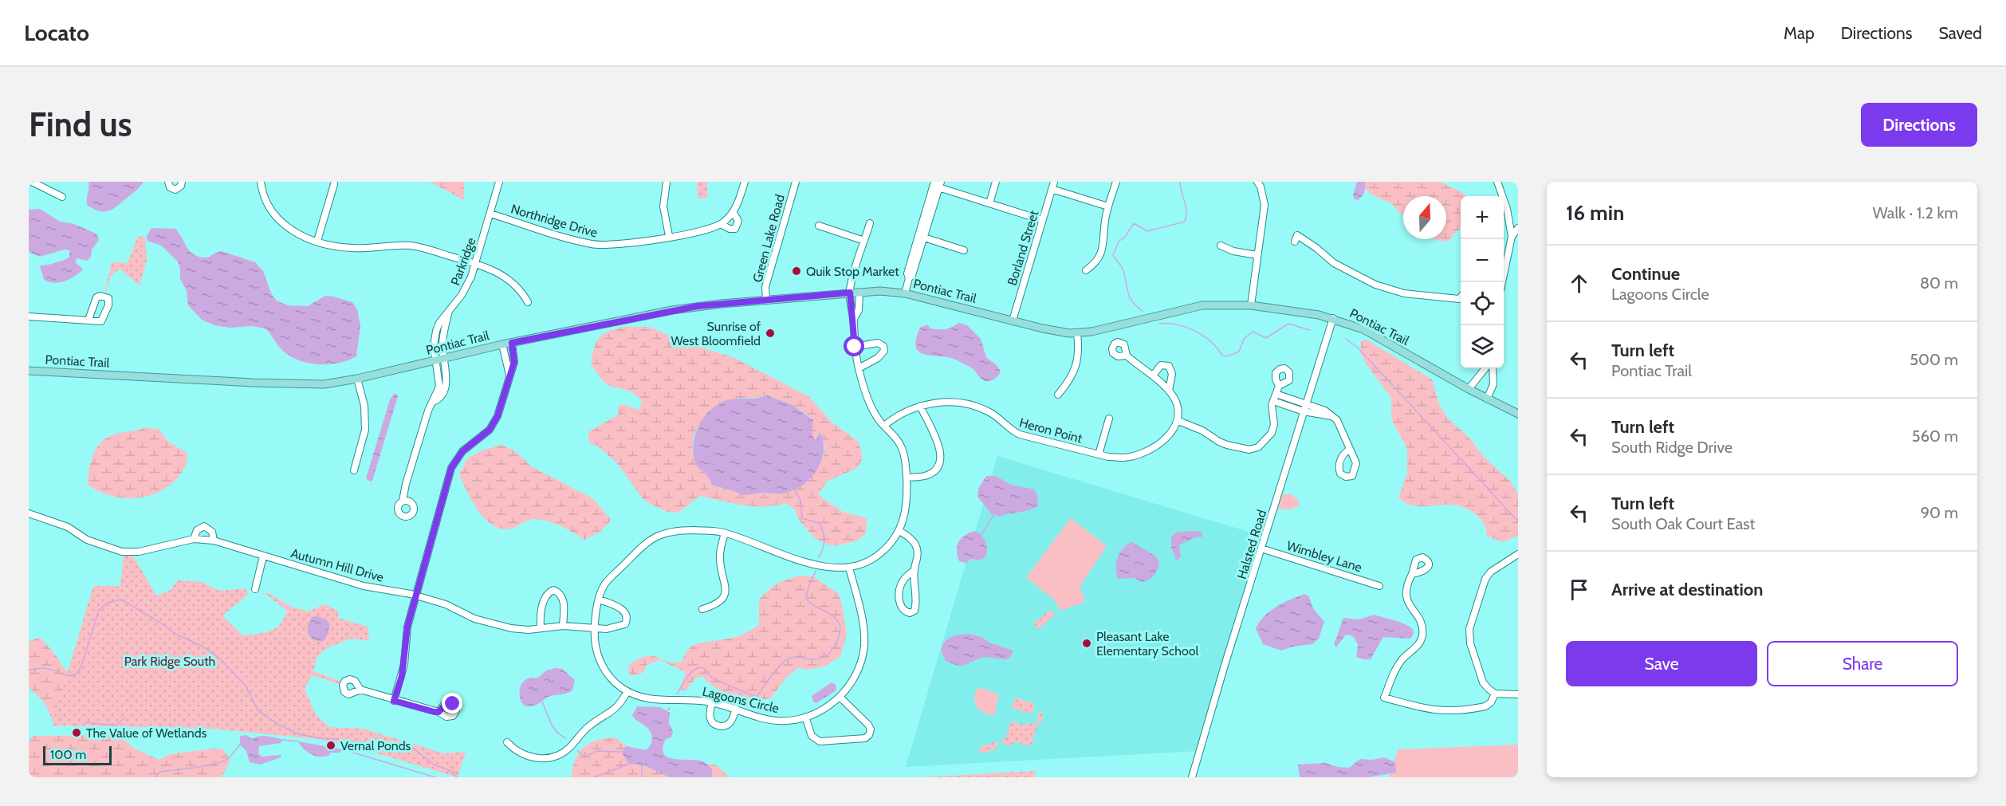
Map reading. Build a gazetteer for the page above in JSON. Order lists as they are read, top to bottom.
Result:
{
  "streets": {
    "main road": ["Pontiac Trail"],
    "street": [
      "Northridge Drive",
      "Green Lake Road",
      "Borland Street",
      "Parkridge",
      "Heron Point",
      "Halsted Road",
      "Wimbley Lane",
      "Autumn Hill Drive",
      "Lagoons Circle"
    ]
  },
  "crossings": [
    ["Northridge Drive", "Parkridge"],
    ["Green Lake Road", "Pontiac Trail"],
    ["Borland Street", "Pontiac Trail"],
    ["Parkridge", "Pontiac Trail"],
    ["Pontiac Trail", "Halsted Road"],
    ["Pontiac Trail", "Lagoons Circle"],
    ["Heron Point", "Lagoons Circle"],
    ["Halsted Road", "Wimbley Lane"],
    ["Autumn Hill Drive", "Lagoons Circle"]
  ],
  "parks": ["Park Ridge South"],
  "places": [
    "Quik Stop Market",
    "Sunrise of West Bloomfield",
    "Pleasant Lake Elementary School",
    "The Value of Wetlands",
    "Vernal Ponds"
  ],
  "scale_bar": "100 m",
  "north": "top",
  "page": {
    "header": "Locato",
    "nav": ["Map", "Directions", "Saved"],
    "buttons": [
      "Directions",
      ["Save", "Share"]
    ],
    "title": "Find us",
    "heading": ["16 min", "Walk · 1.2 km"],
    "map_buttons": ["+", "−"],
    "list": [
      ["Continue", "Lagoons Circle", "80 m"],
      ["Turn left", "Pontiac Trail", "500 m"],
      ["Turn left", "South Ridge Drive", "560 m"],
      ["Turn left", "South Oak Court East", "90 m"],
      "Arrive at destination"
    ],
    "scale": "100 m"
  }
}
